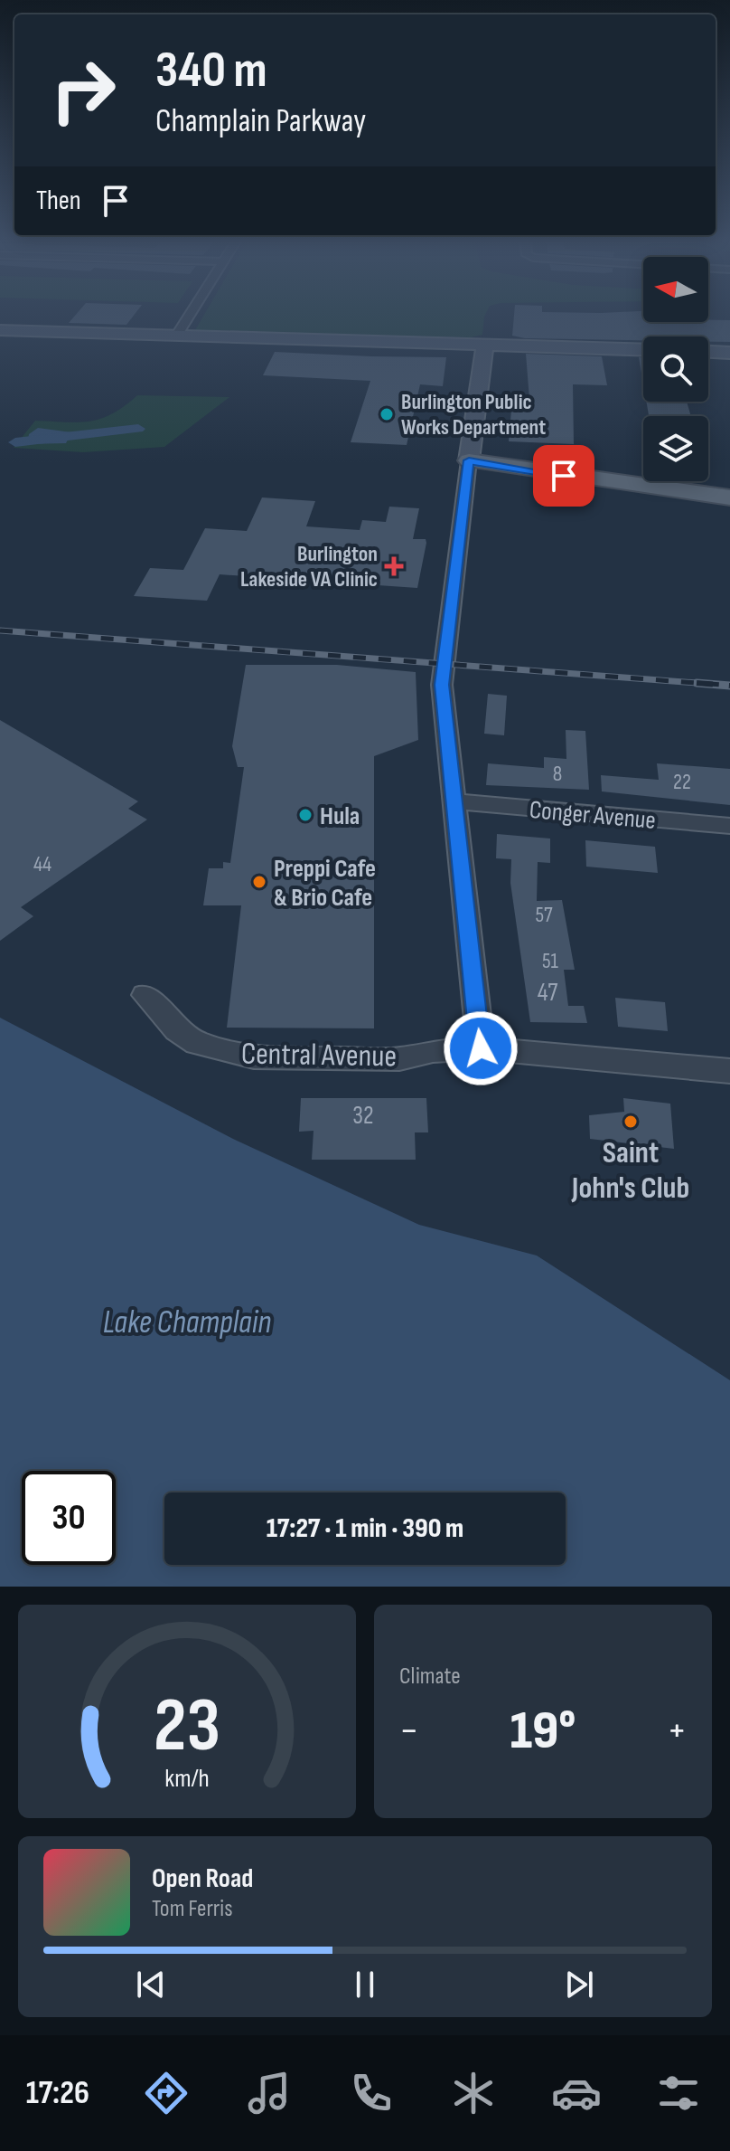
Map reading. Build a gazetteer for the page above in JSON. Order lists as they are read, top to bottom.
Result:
{
  "streets": {
    "street": ["Conger Avenue", "Central Avenue"]
  },
  "water": ["Lake Champlain"],
  "places": {
    "other": [
      "Burlington Public Works Department",
      "Hula",
      "Preppi Cafe & Brio Cafe",
      "Saint John's Club"
    ],
    "health": ["Burlington Lakeside VA Clinic"]
  },
  "house_numbers": [
    "8",
    "22",
    "44",
    "57",
    "51",
    "47",
    "32"
  ],
  "north": "left",
  "page": {
    "turn": ["340 m", "Champlain Parkway"],
    "then": "Then",
    "limit": "30",
    "trip": "17:27 · 1 min · 390 m",
    "tile": "Climate",
    "heat": ["−", "19°", "+"],
    "song": ["Open Road", "Tom Ferris"],
    "tabs": "17:26",
    "gauge": ["23", "km/h"]
  }
}
